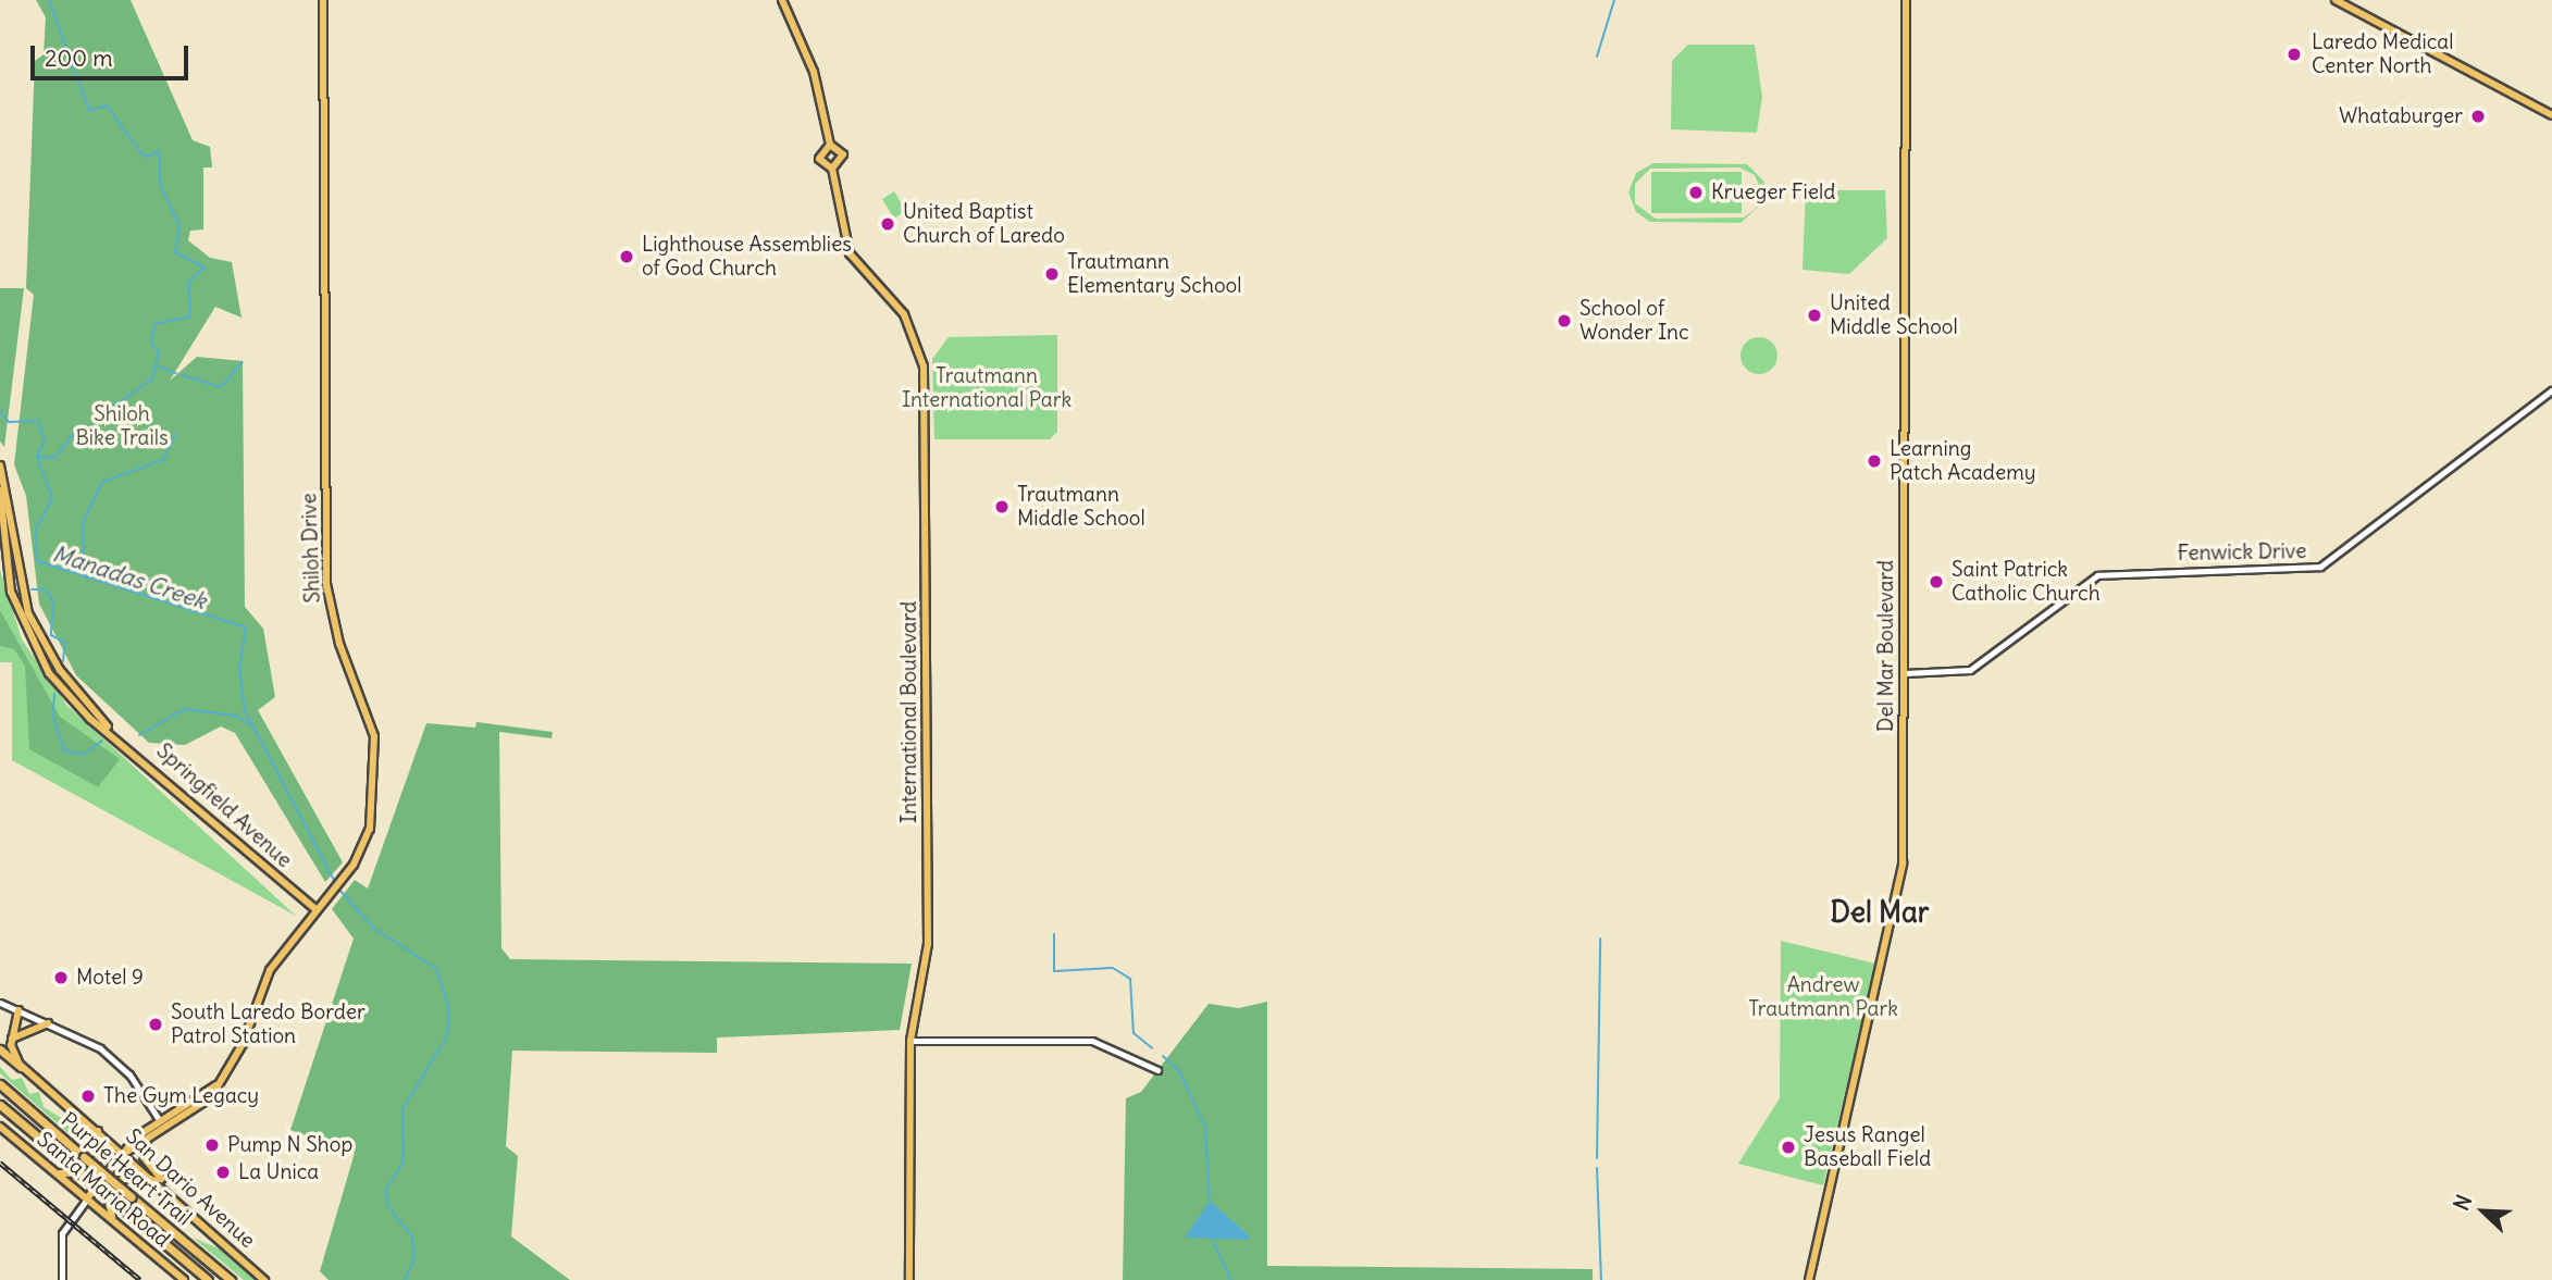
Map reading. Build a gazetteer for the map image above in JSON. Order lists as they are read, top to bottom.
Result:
{
  "streets": {
    "highway": ["Purple Heart Trail"],
    "main road": [
      "Shiloh Drive",
      "Del Mar Boulevard",
      "International Boulevard",
      "Springfield Avenue",
      "San Dario Avenue",
      "Santa Maria Road"
    ],
    "street": ["Fenwick Drive"]
  },
  "crossings": [
    ["Shiloh Drive", "Springfield Avenue"],
    ["Shiloh Drive", "San Dario Avenue"],
    ["Shiloh Drive", "Santa Maria Road"],
    ["Fenwick Drive", "Del Mar Boulevard"]
  ],
  "districts": ["Del Mar"],
  "water": ["Manadas Creek"],
  "parks": ["Trautmann International Park", "Shiloh Bike Trails", "Andrew Trautmann Park"],
  "places": [
    "Laredo Medical Center North",
    "Whataburger",
    "Krueger Field",
    "United Baptist Church of Laredo",
    "Lighthouse Assemblies of God Church",
    "Trautmann Elementary School",
    "United Middle School",
    "School of Wonder Inc",
    "Learning Patch Academy",
    "Trautmann Middle School",
    "Saint Patrick Catholic Church",
    "Motel 9",
    "South Laredo Border Patrol Station",
    "The Gym Legacy",
    "Pump N Shop",
    "Jesus Rangel Baseball Field",
    "La Unica"
  ],
  "scale_bar": "200 m",
  "north": "top left"
}
